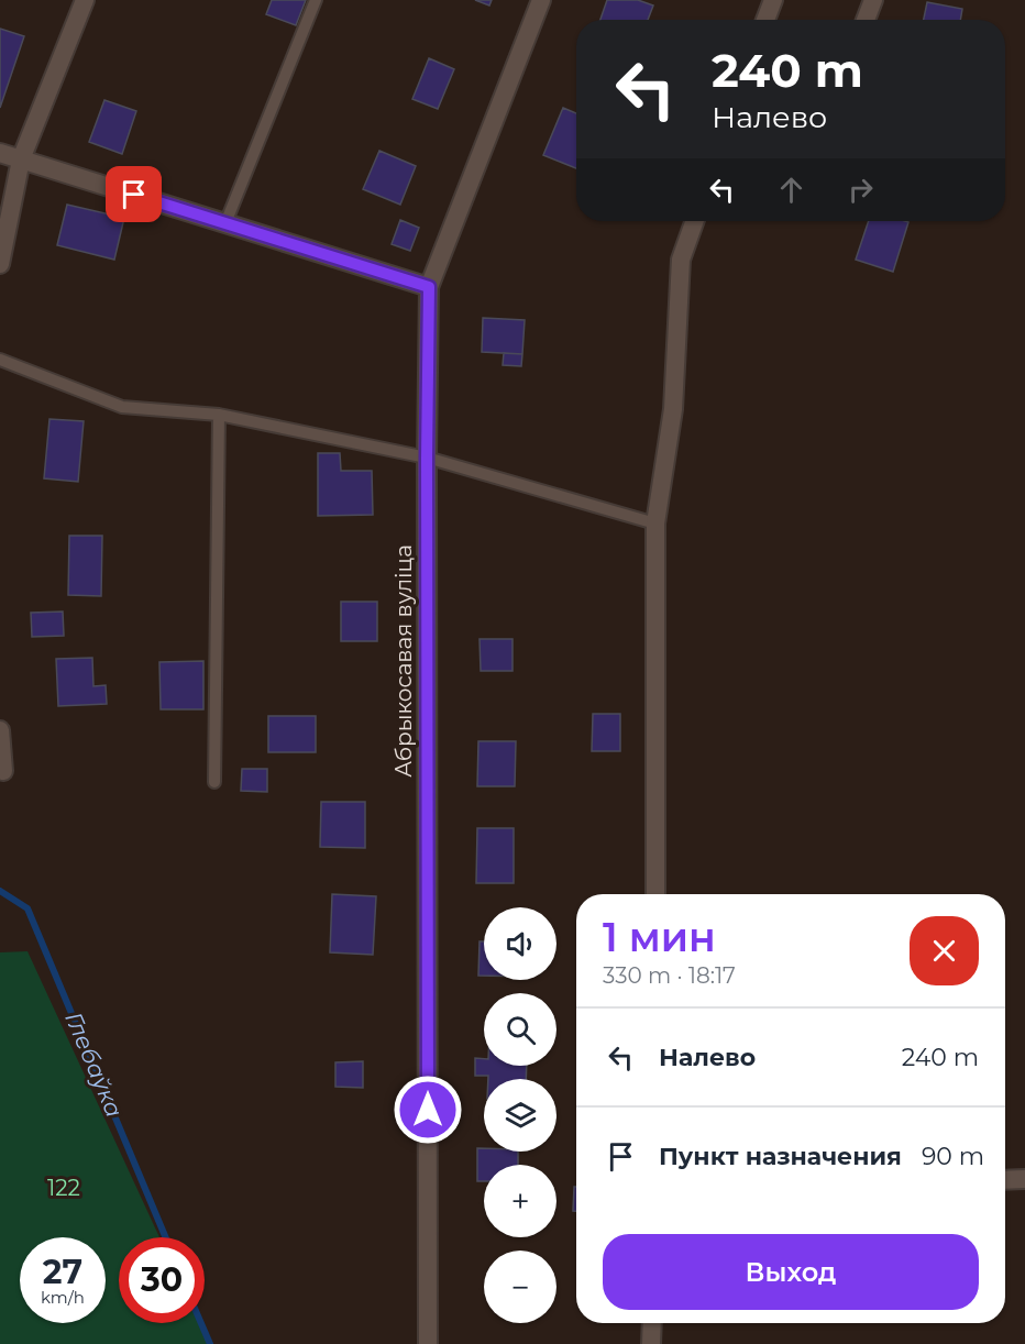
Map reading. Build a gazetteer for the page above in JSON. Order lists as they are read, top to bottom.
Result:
{
  "streets": {
    "street": ["Абрыкосавая вуліца"]
  },
  "water": ["Глебаўка"],
  "parks": ["122"],
  "page": {
    "turn": ["240 m", "Налево"],
    "heading": ["1 мин", "330 m · 18:17"],
    "map_buttons": ["+", "−"],
    "list": [
      {
        "name": "Налево",
        "value": "240 m"
      },
      {
        "name": "Пункт назначения",
        "value": "90 m"
      }
    ],
    "buttons": "Выход",
    "speed": "27 km/h",
    "limit": "30"
  }
}
